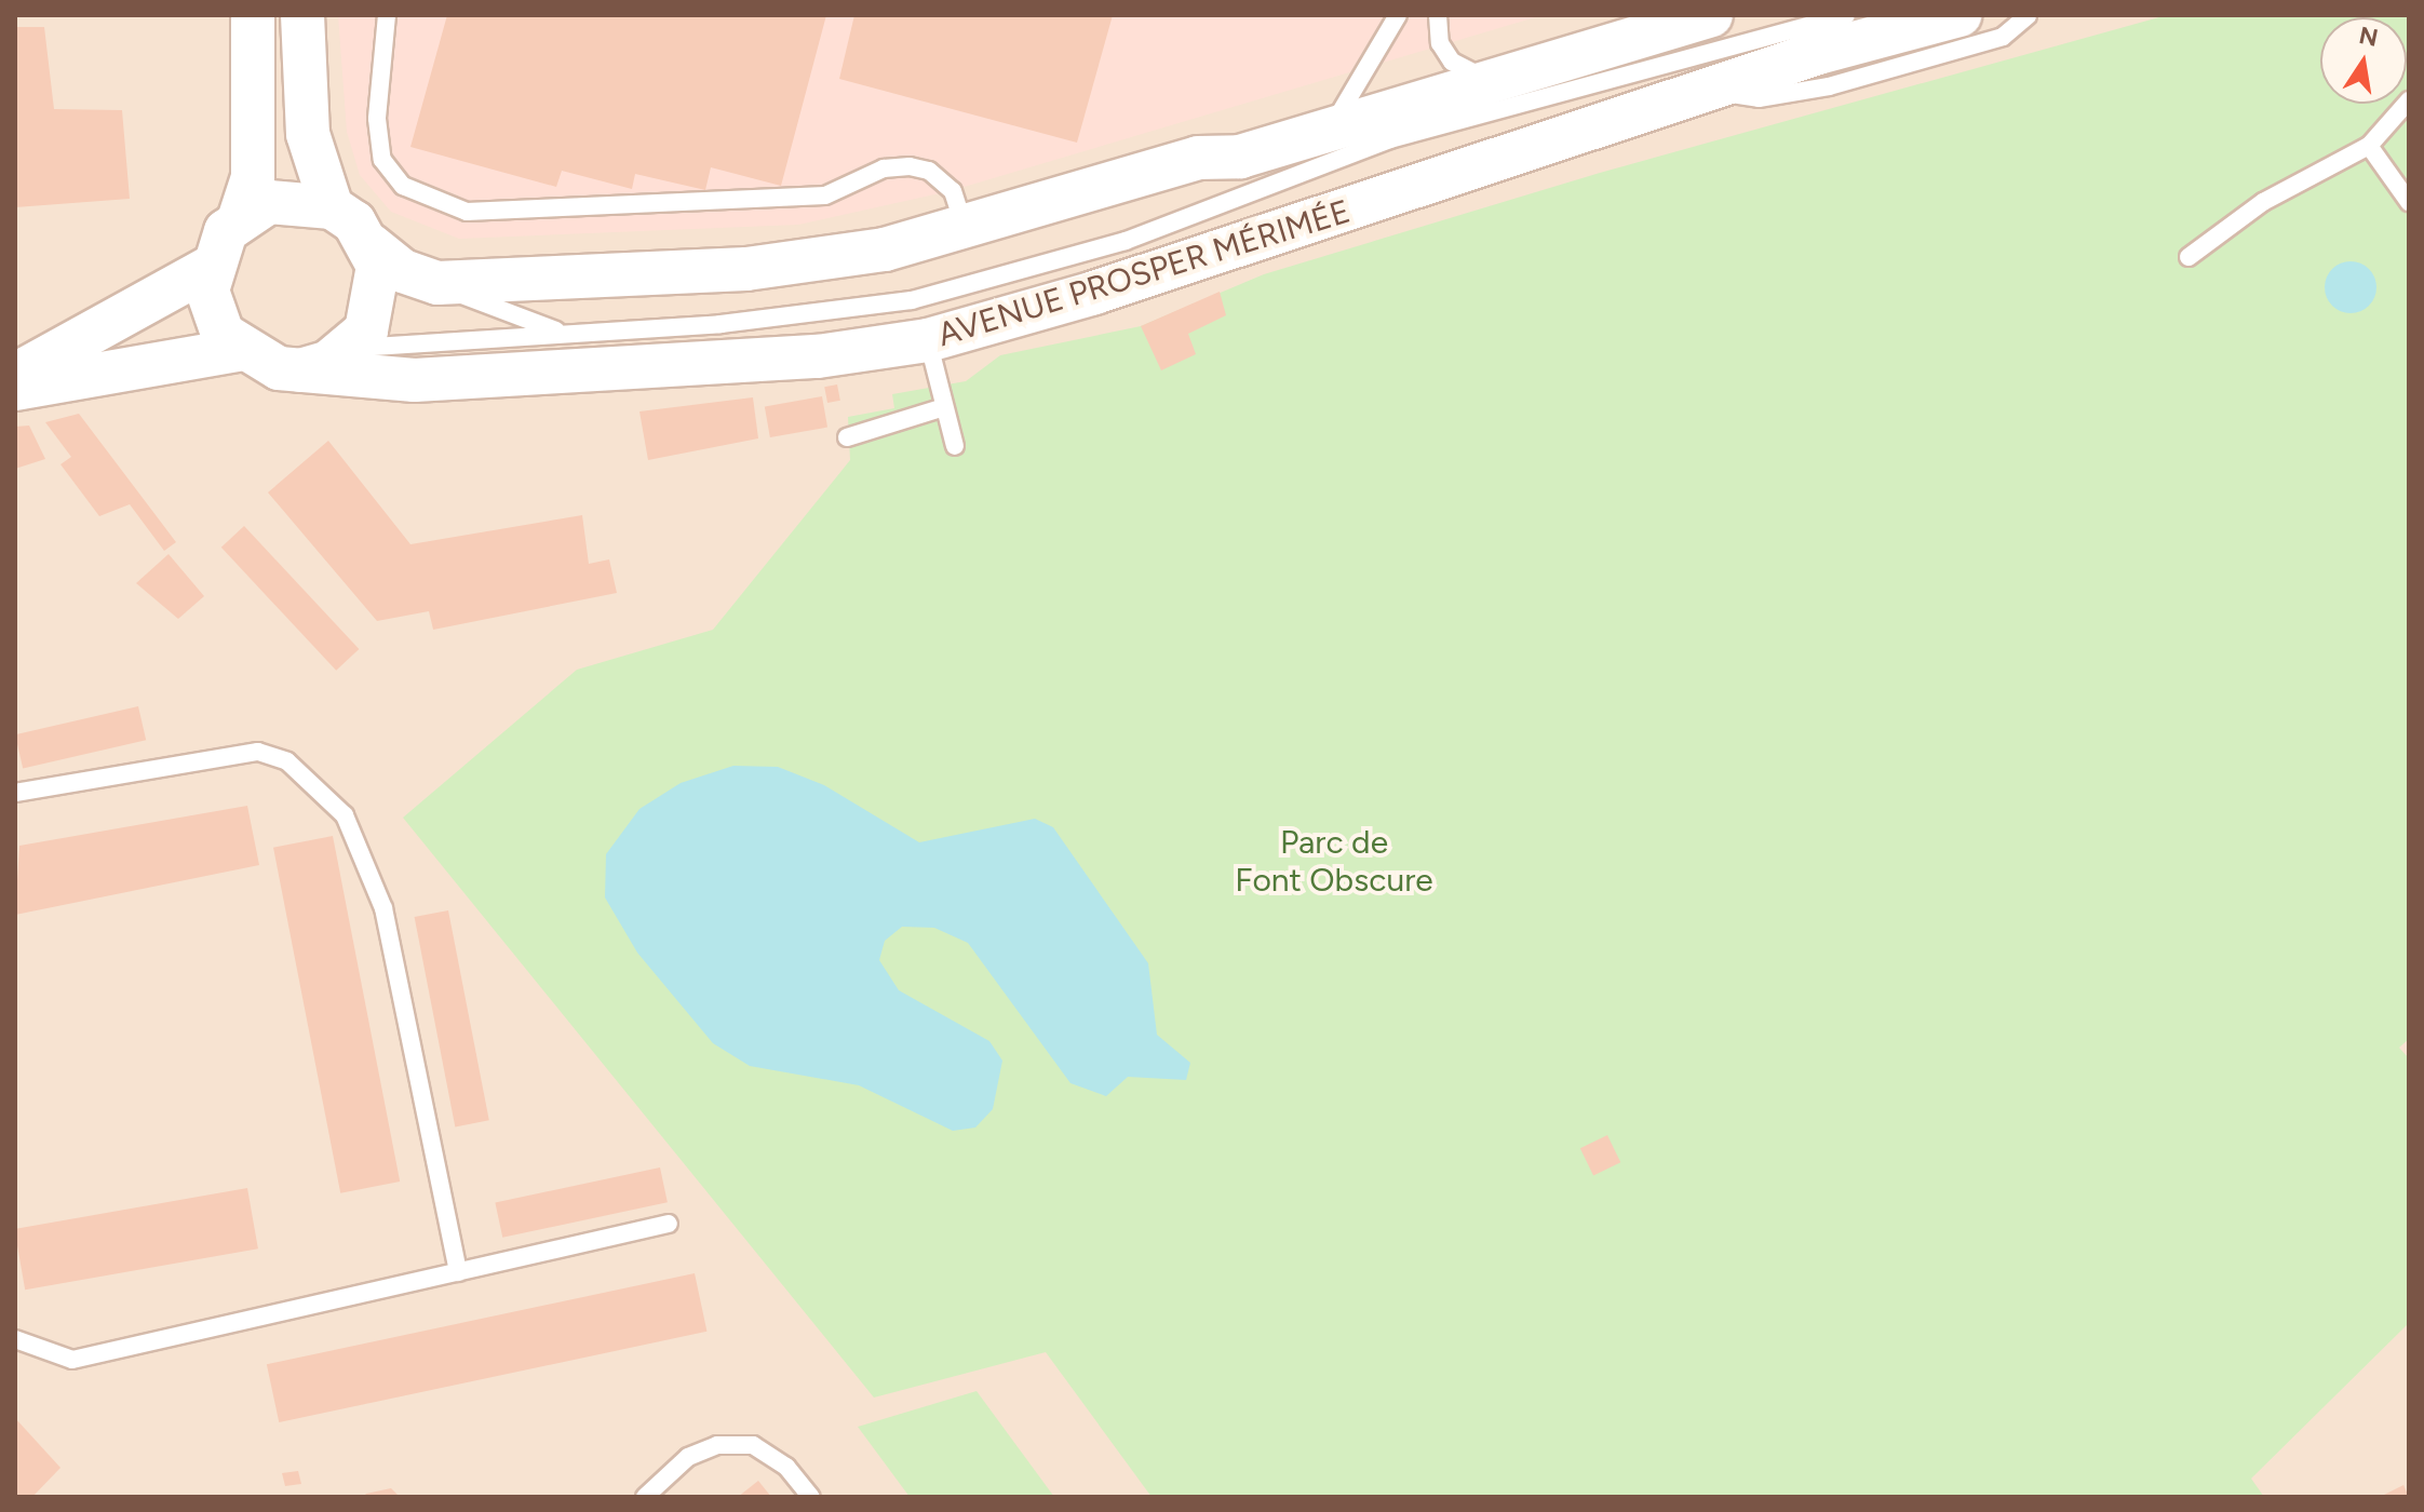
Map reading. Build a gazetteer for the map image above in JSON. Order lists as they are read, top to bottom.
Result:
{
  "streets": {
    "street": ["AVENUE PROSPER MÉRIMÉE"]
  },
  "parks": ["Parc de Font Obscure"],
  "north": "top"
}
